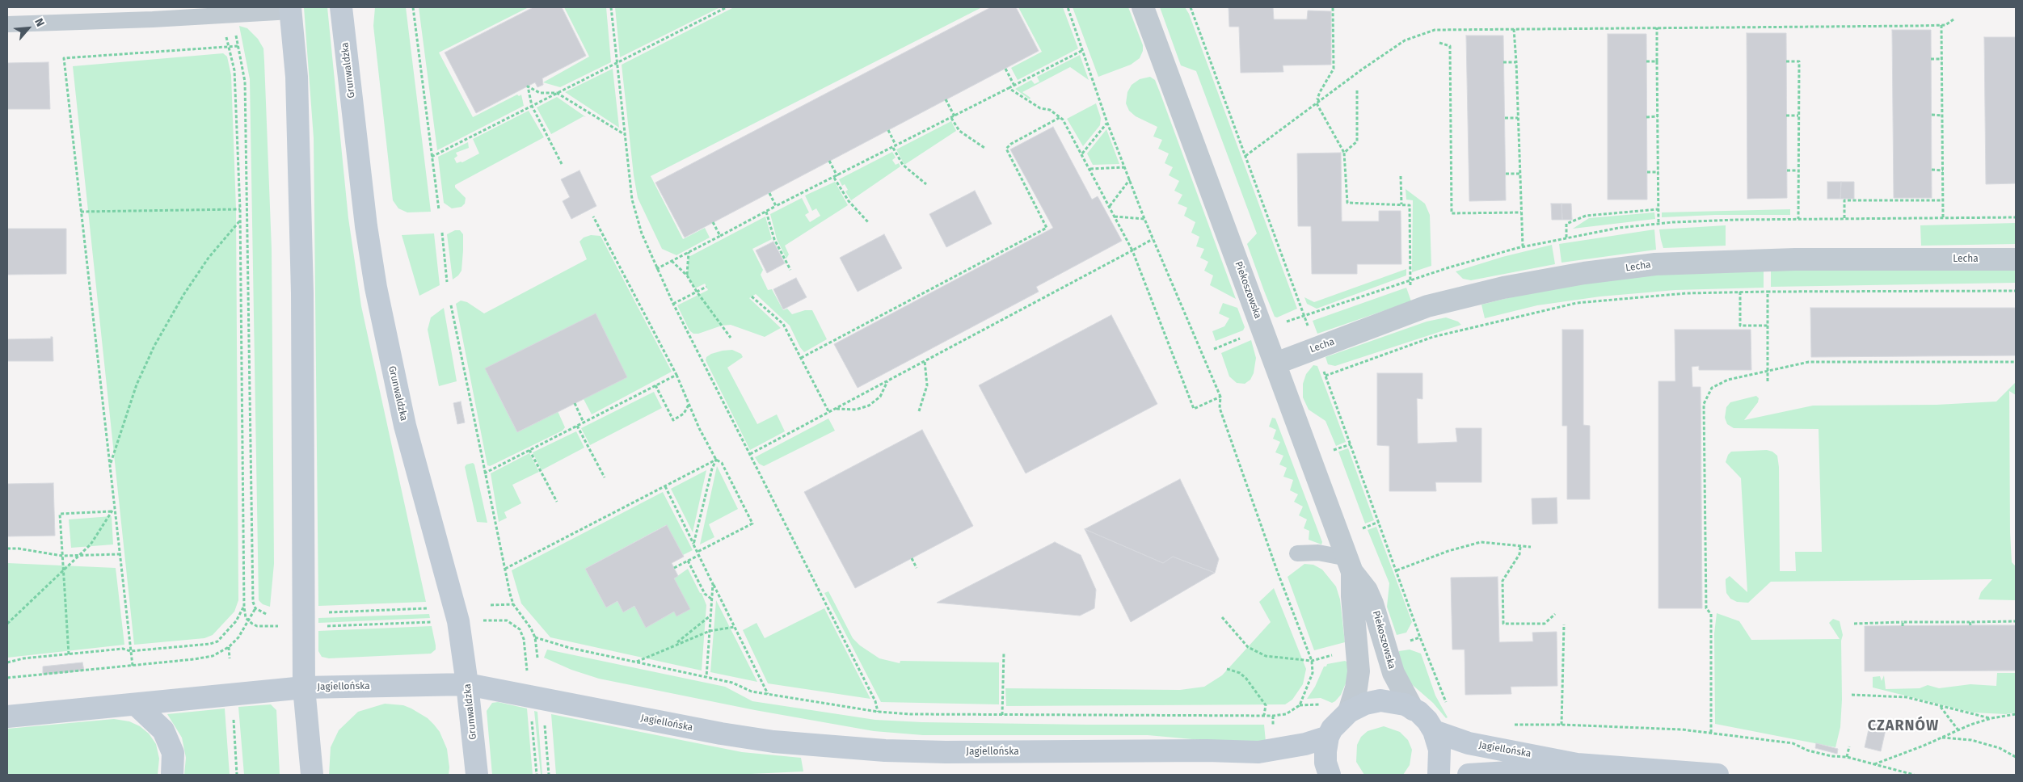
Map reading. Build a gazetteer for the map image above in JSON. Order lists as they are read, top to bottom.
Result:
{
  "streets": {
    "street": [
      "Grunwaldzka",
      "Lecha",
      "Piekoszowska",
      "Jagiellońska"
    ]
  },
  "crossings": [
    ["Grunwaldzka", "Jagiellońska"],
    ["Lecha", "Piekoszowska"]
  ],
  "districts": ["CZARNÓW"],
  "north": "top right"
}
